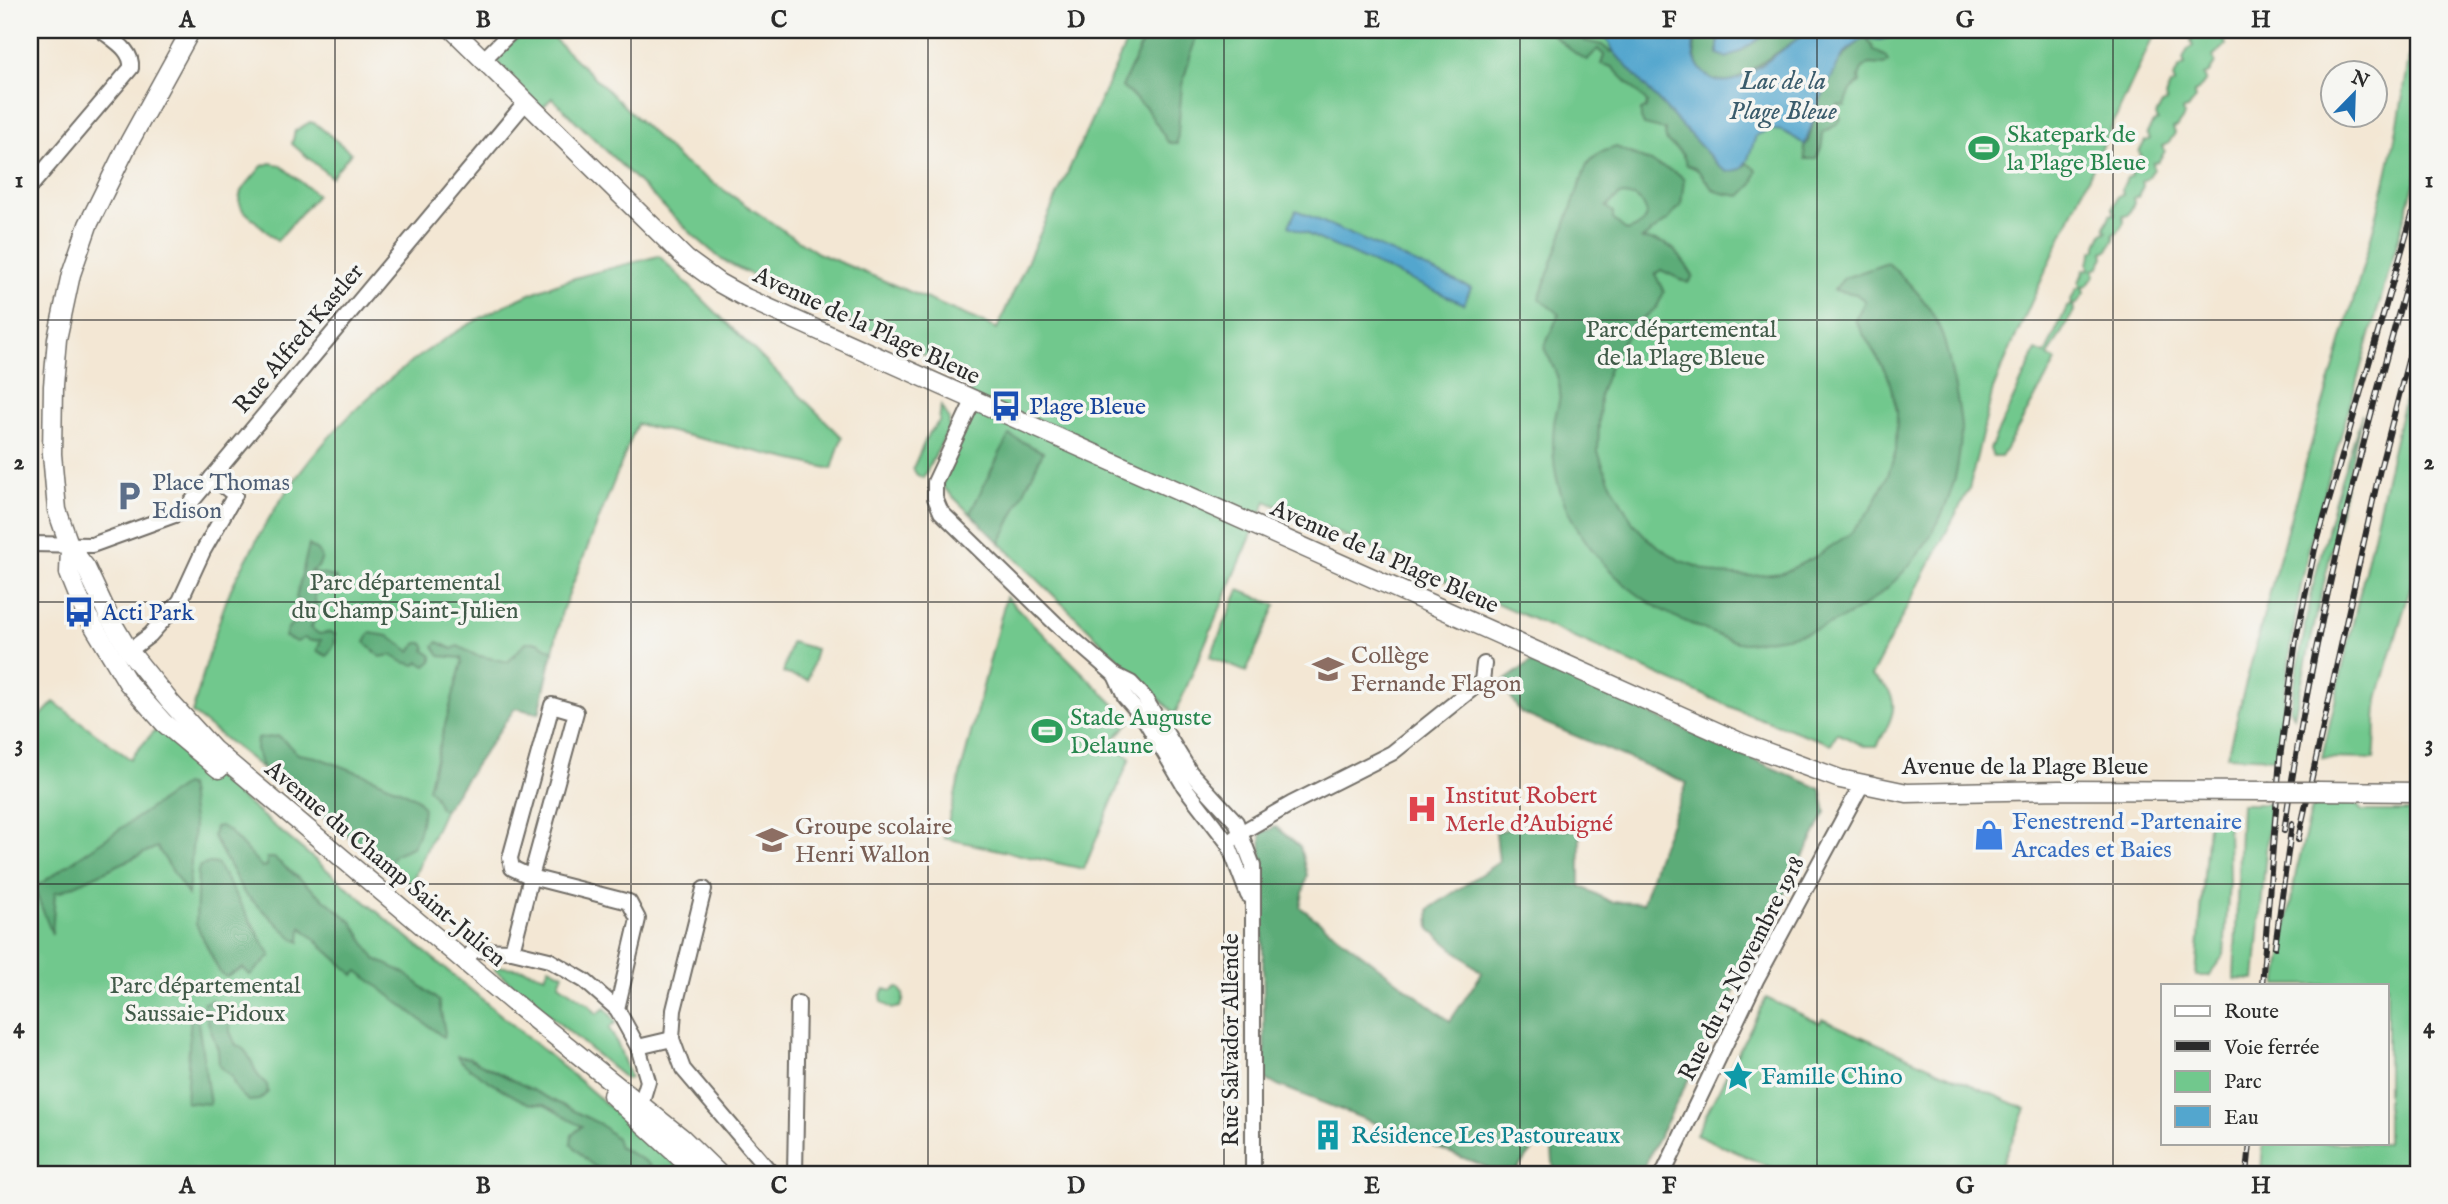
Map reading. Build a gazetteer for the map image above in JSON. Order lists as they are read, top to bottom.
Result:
{
  "streets": {
    "main road": ["Avenue de la Plage Bleue", "Avenue du Champ Saint-Julien"],
    "street": ["Rue Alfred Kastler", "Rue du 11 Novembre 1918", "Rue Salvador Allende"]
  },
  "crossings": [
    ["Avenue de la Plage Bleue", "Rue Alfred Kastler"],
    ["Avenue de la Plage Bleue", "Rue du 11 Novembre 1918"],
    ["Avenue de la Plage Bleue", "Rue Salvador Allende"],
    ["Rue Alfred Kastler", "Avenue du Champ Saint-Julien"]
  ],
  "water": ["Lac de la Plage Bleue"],
  "parks": ["Parc départemental de la Plage Bleue", "Parc départemental du Champ Saint-Julien", "Parc départemental Saussaie-Pidoux"],
  "places": {
    "sports": ["Skatepark de la Plage Bleue", "Stade Auguste Delaune"],
    "bus stop": ["Plage Bleue", "Acti Park"],
    "parking": ["Place Thomas Edison"],
    "school or university": ["Collège Fernande Flagon", "Groupe scolaire Henri Wallon"],
    "hospital": ["Institut Robert Merle d'Aubigné"],
    "shop": ["Fenestrend -Partenaire Arcades et Baies"],
    "place": ["Famille Chino"],
    "building": ["Résidence Les Pastoureaux"]
  },
  "legend": [
    "Route",
    "Voie ferrée",
    "Parc",
    "Eau"
  ],
  "north": "top right",
  "grid": {
    "columns": [
      "A",
      "B",
      "C",
      "D",
      "E",
      "F",
      "G",
      "H"
    ],
    "rows": [
      "1",
      "2",
      "3",
      "4"
    ]
  }
}
